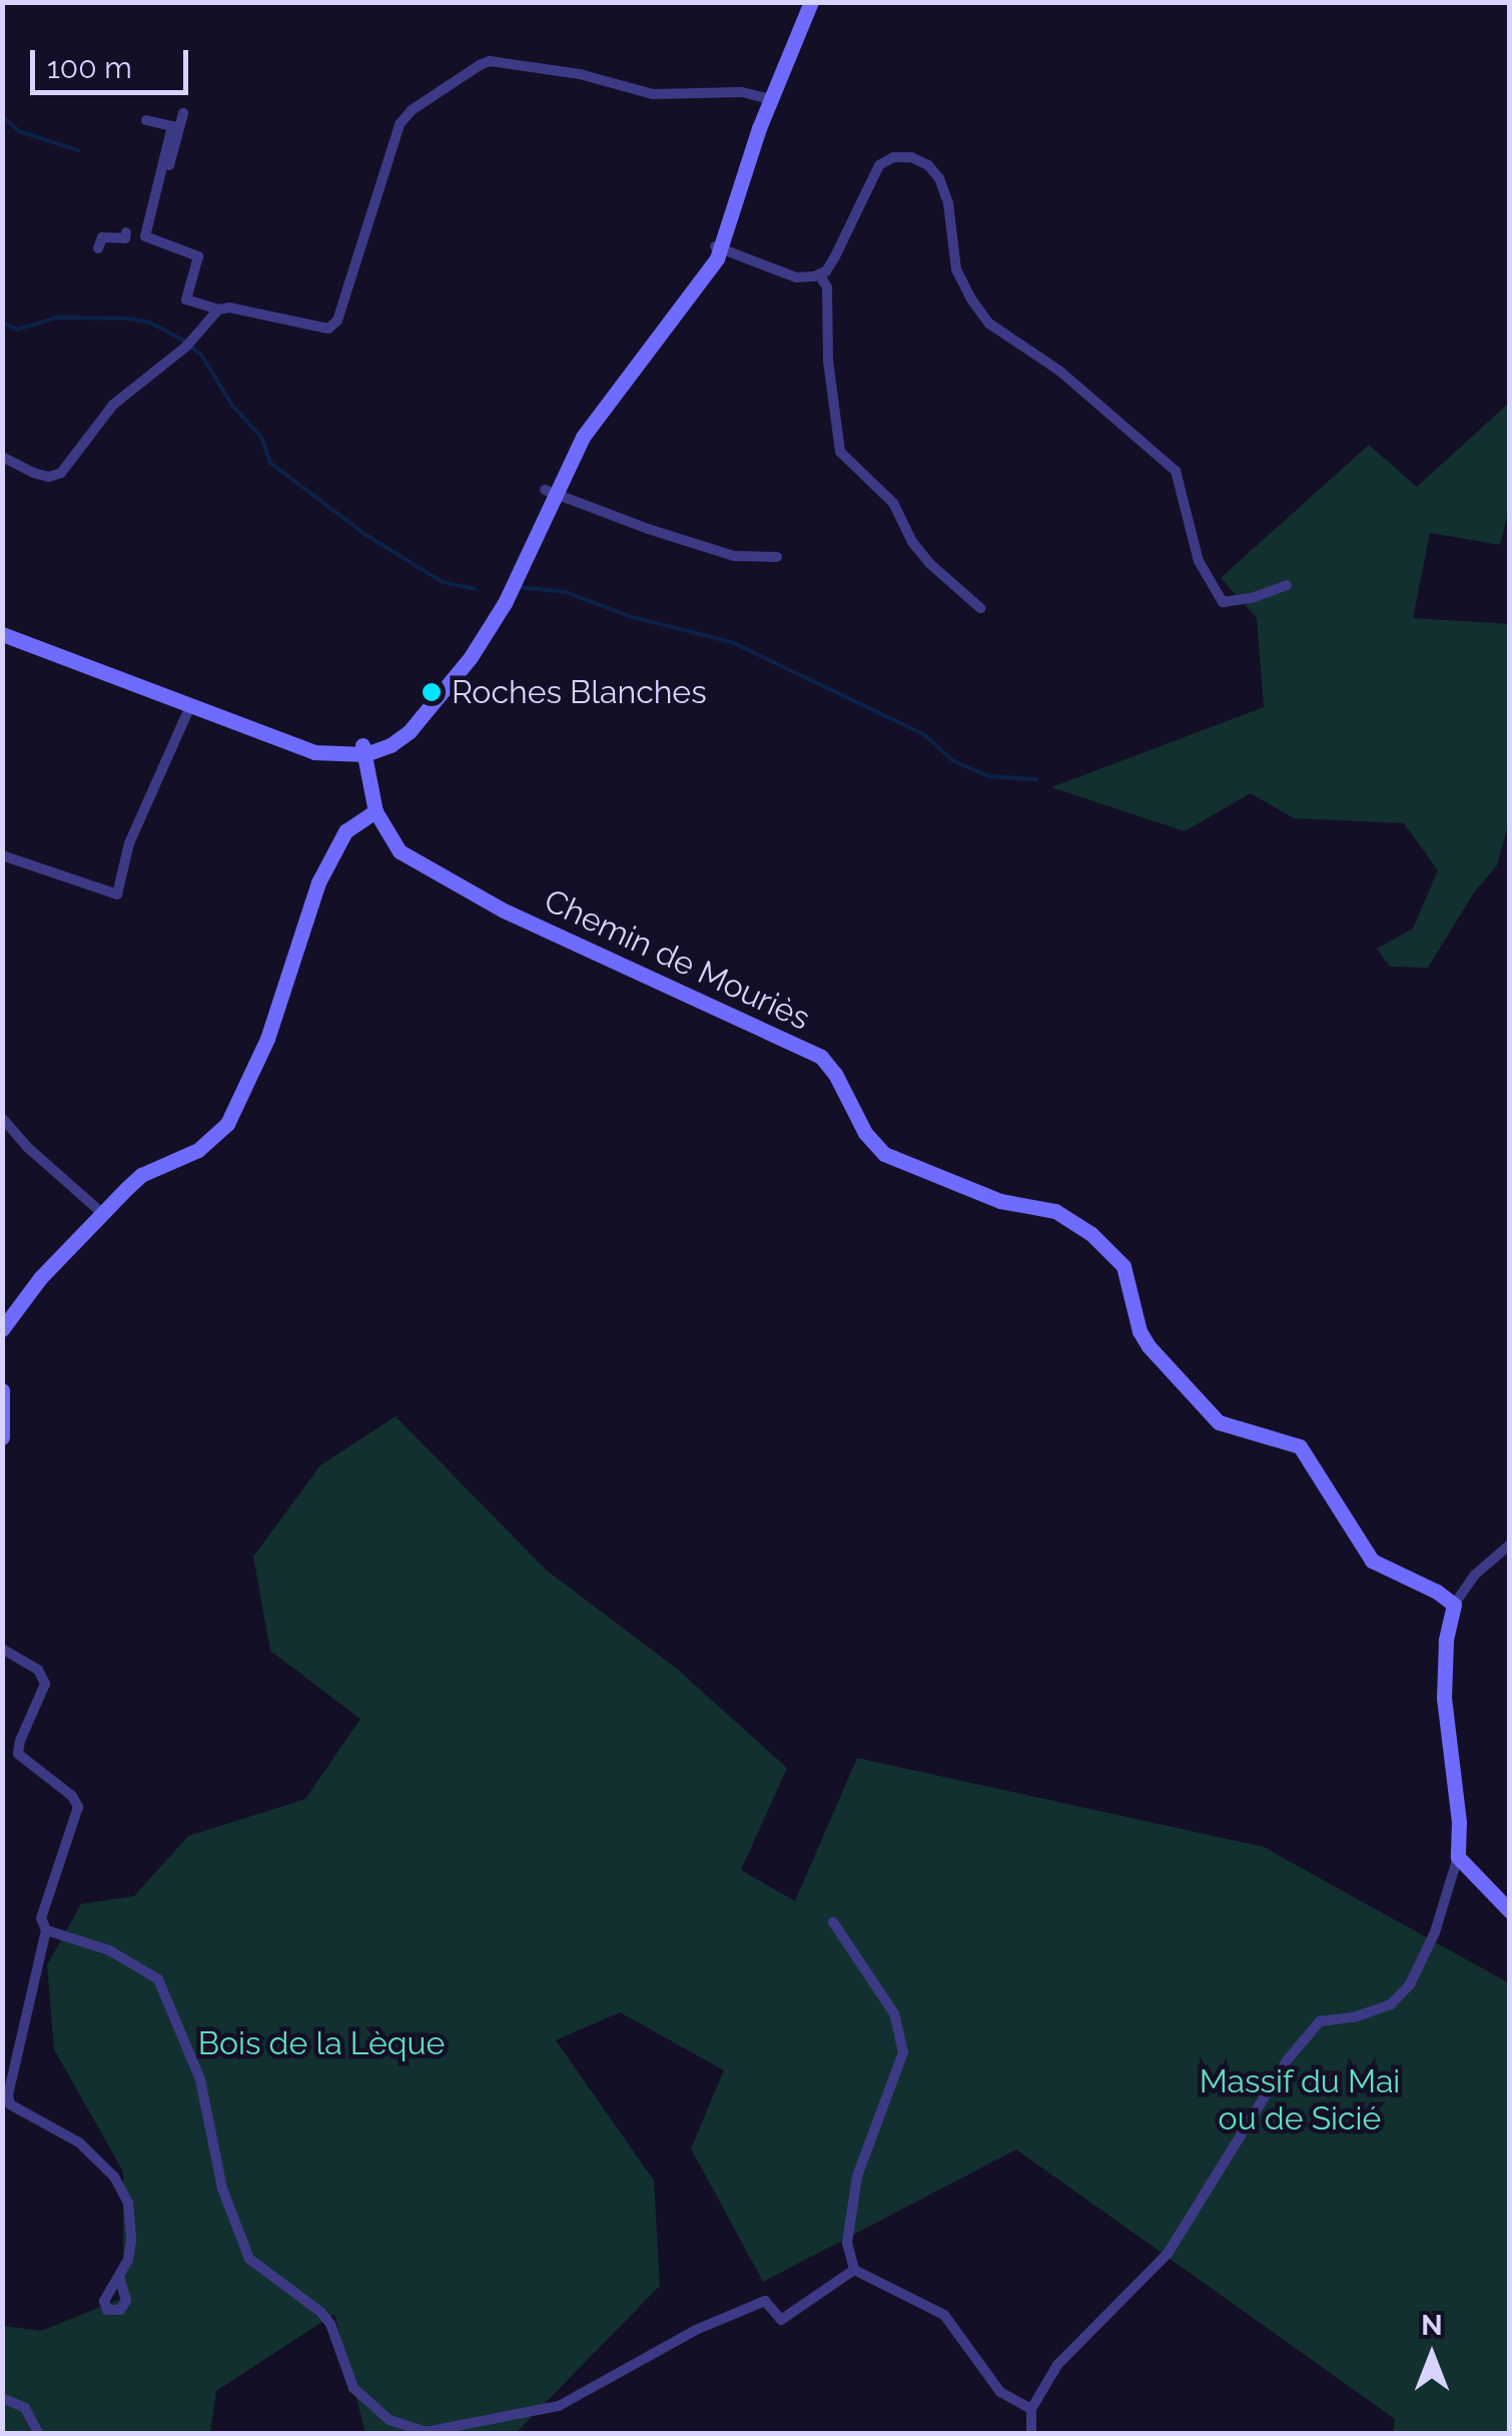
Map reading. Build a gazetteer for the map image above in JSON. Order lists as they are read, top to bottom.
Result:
{
  "streets": {
    "street": ["Chemin de Mouriès"]
  },
  "parks": ["Bois de la Lèque", "Massif du Mai ou de Sicié"],
  "places": ["Roches Blanches"],
  "scale_bar": "100 m",
  "north": "top"
}
